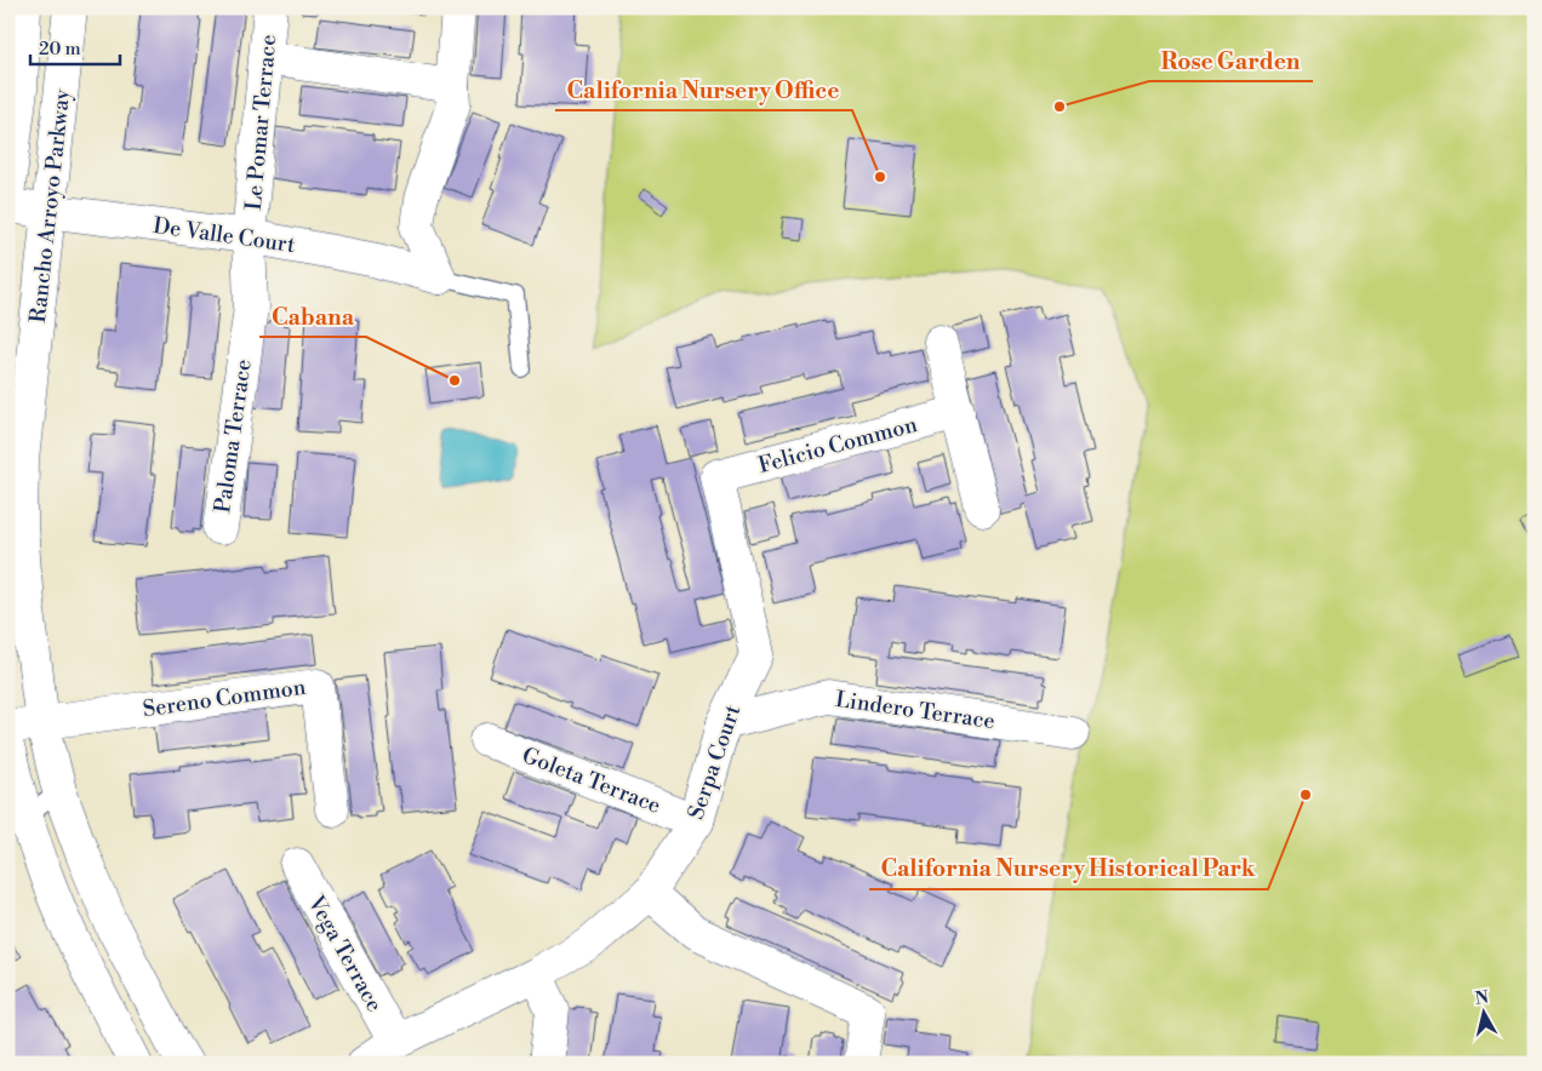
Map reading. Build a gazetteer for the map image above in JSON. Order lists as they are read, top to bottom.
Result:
{
  "streets": {
    "street": [
      "Le Pomar Terrace",
      "Rancho Arroyo Parkway",
      "De Valle Court",
      "Paloma Terrace",
      "Felicio Common",
      "Sereno Common",
      "Lindero Terrace",
      "Serpa Court",
      "Goleta Terrace",
      "Vega Terrace"
    ]
  },
  "crossings": [
    ["Le Pomar Terrace", "De Valle Court"],
    ["Le Pomar Terrace", "Paloma Terrace"],
    ["Rancho Arroyo Parkway", "De Valle Court"],
    ["Rancho Arroyo Parkway", "Sereno Common"],
    ["De Valle Court", "Paloma Terrace"],
    ["Felicio Common", "Serpa Court"],
    ["Lindero Terrace", "Serpa Court"],
    ["Serpa Court", "Goleta Terrace"],
    ["Serpa Court", "Vega Terrace"]
  ],
  "places": [
    "Rose Garden",
    "California Nursery Office",
    "Cabana",
    "California Nursery Historical Park"
  ],
  "scale_bar": "20 m",
  "north": "top"
}
